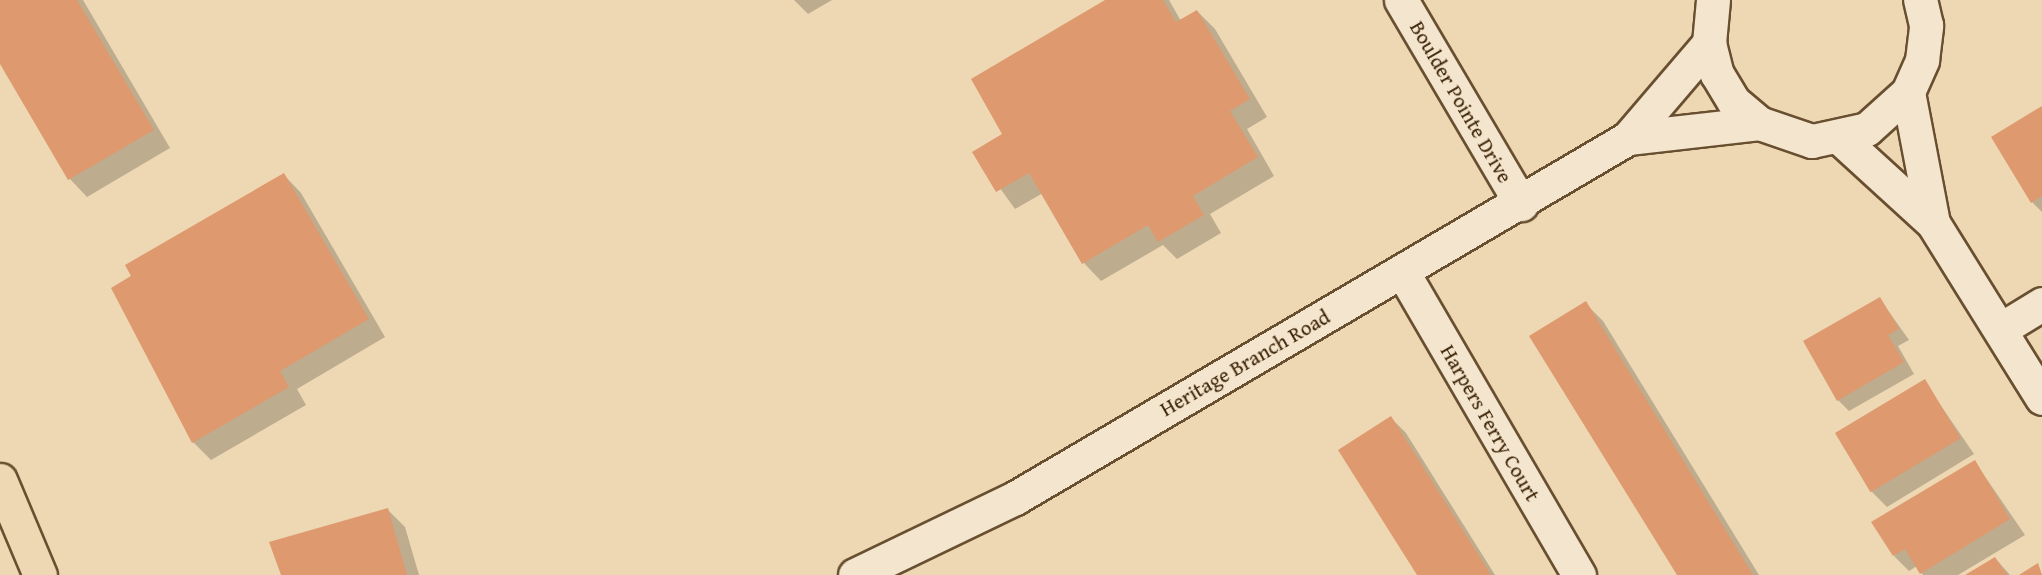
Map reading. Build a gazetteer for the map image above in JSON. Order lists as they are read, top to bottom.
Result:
{
  "streets": {
    "street": ["Boulder Pointe Drive", "Heritage Branch Road", "Harpers Ferry Court"]
  },
  "crossings": [
    ["Boulder Pointe Drive", "Heritage Branch Road"],
    ["Heritage Branch Road", "Harpers Ferry Court"]
  ]
}
